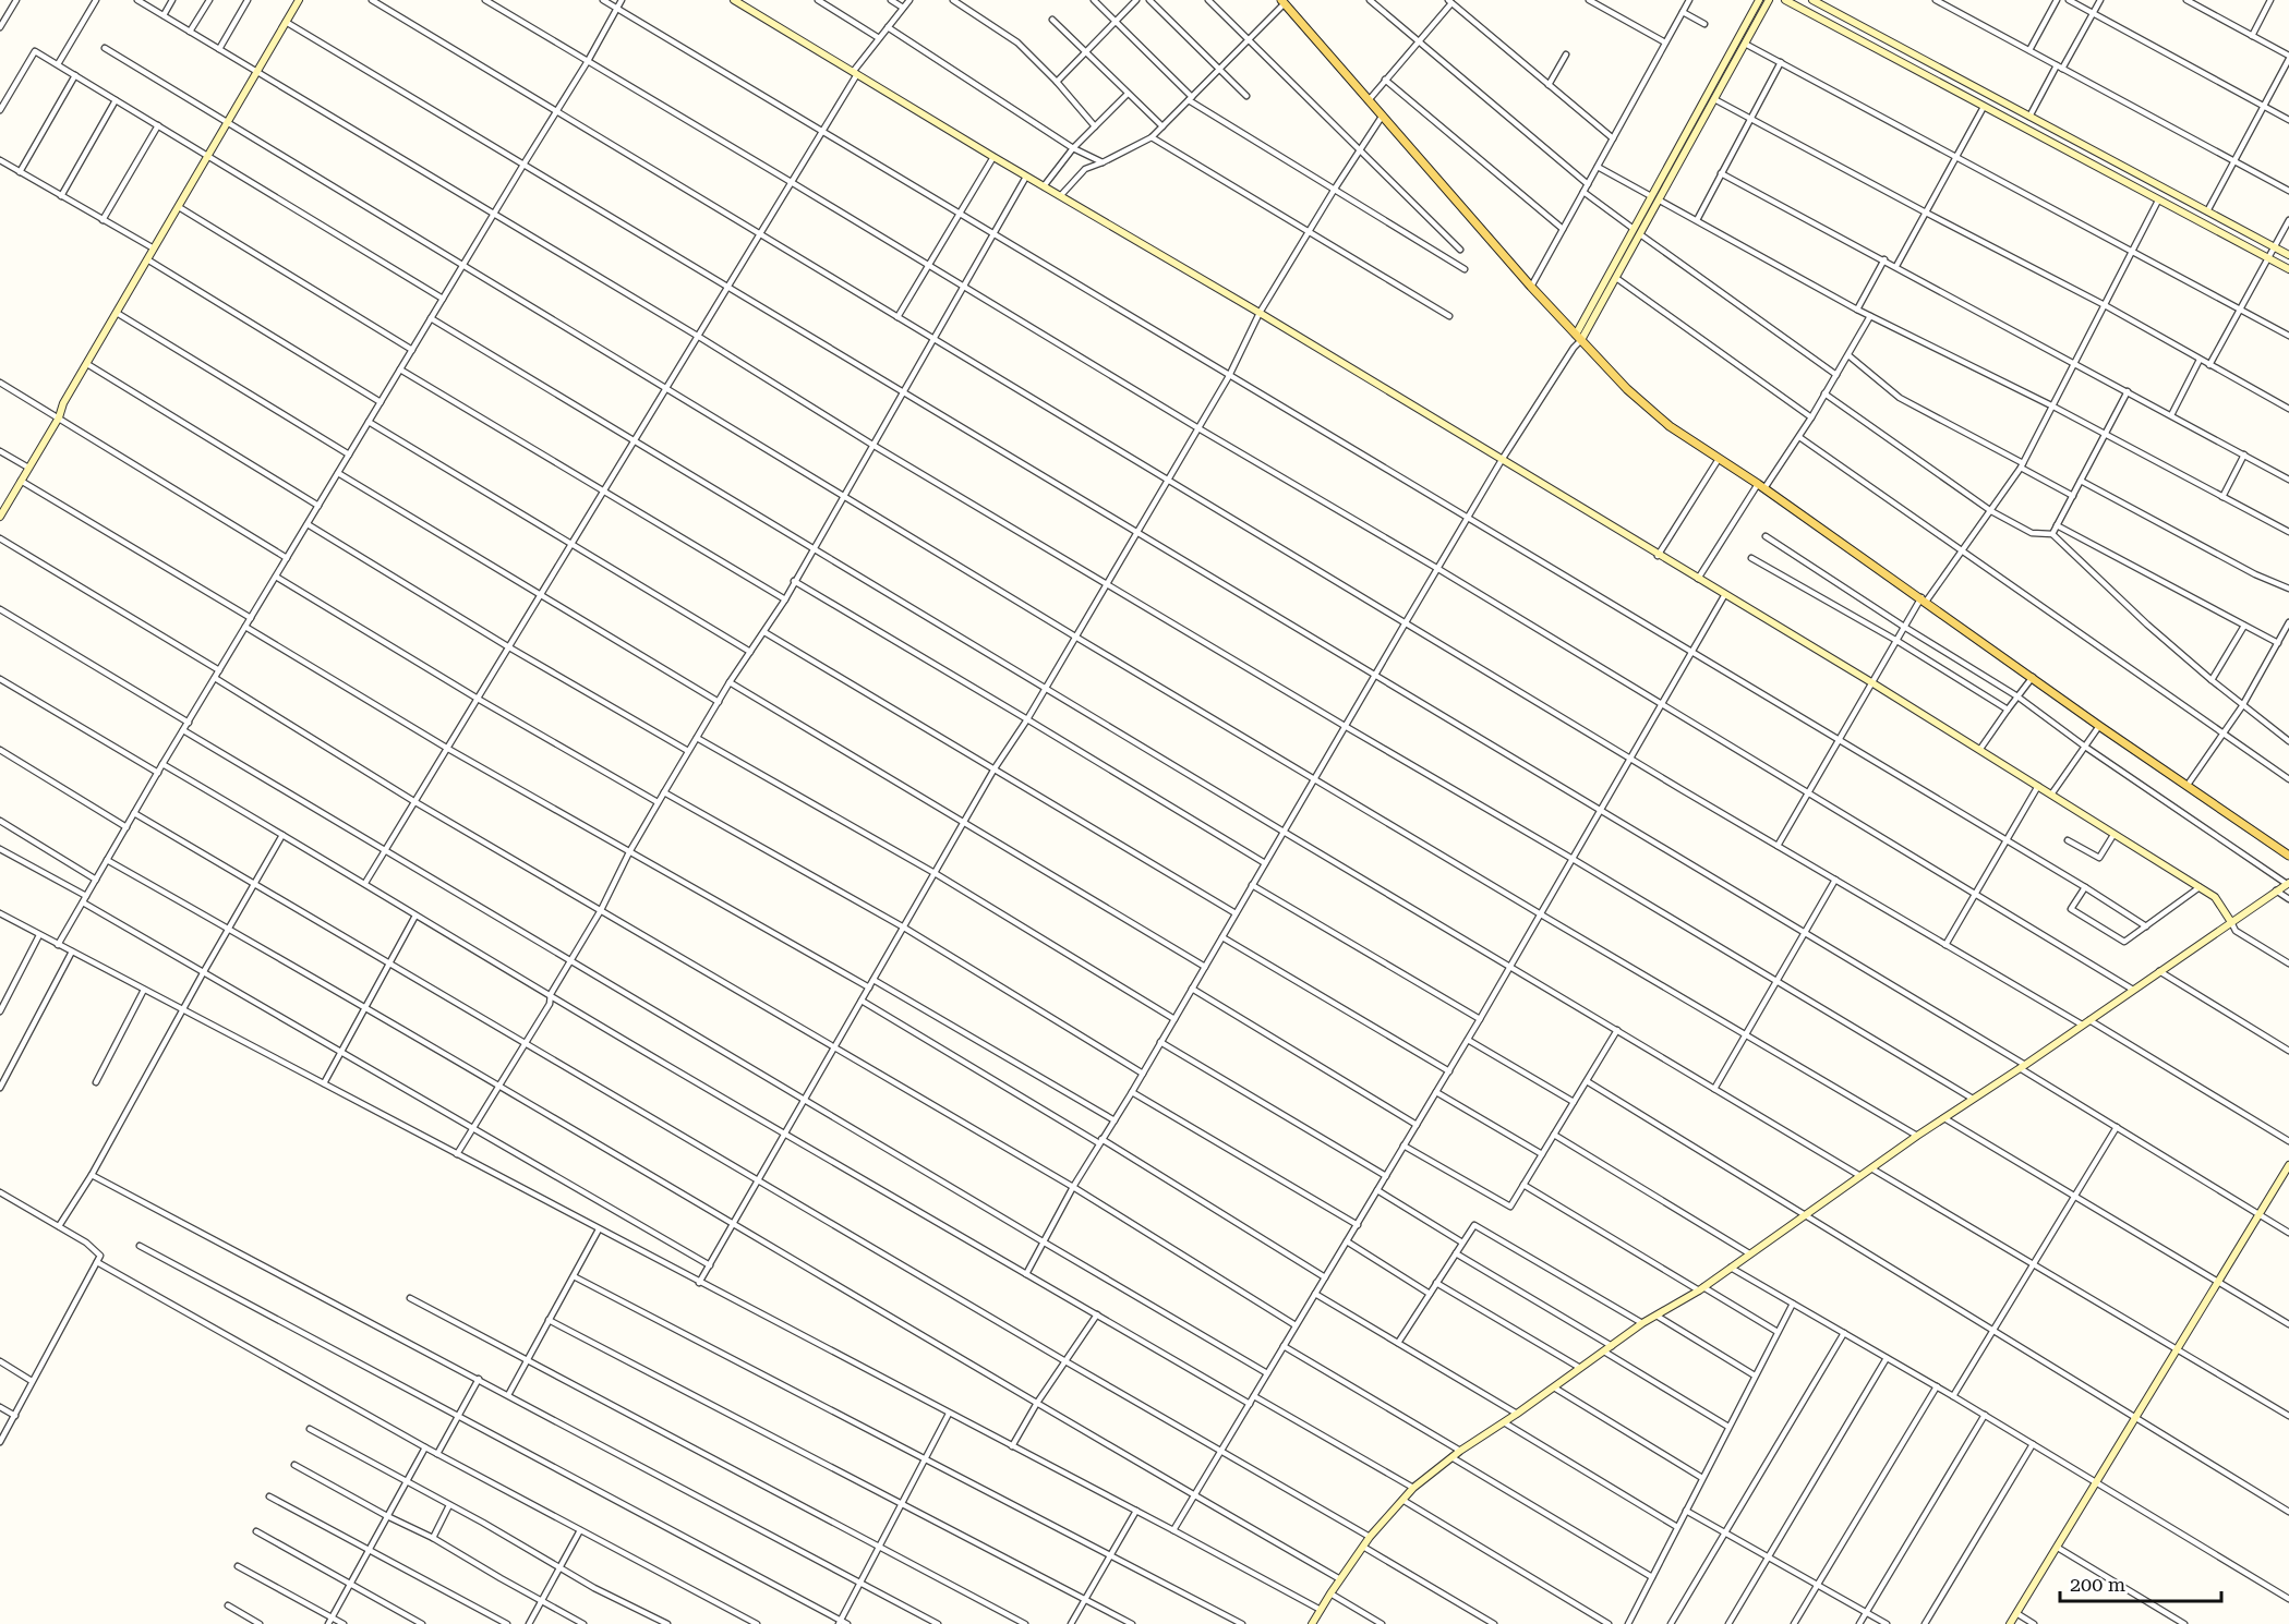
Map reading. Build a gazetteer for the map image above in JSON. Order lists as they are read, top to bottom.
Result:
{
  "scale_bar": "200 m"
}
